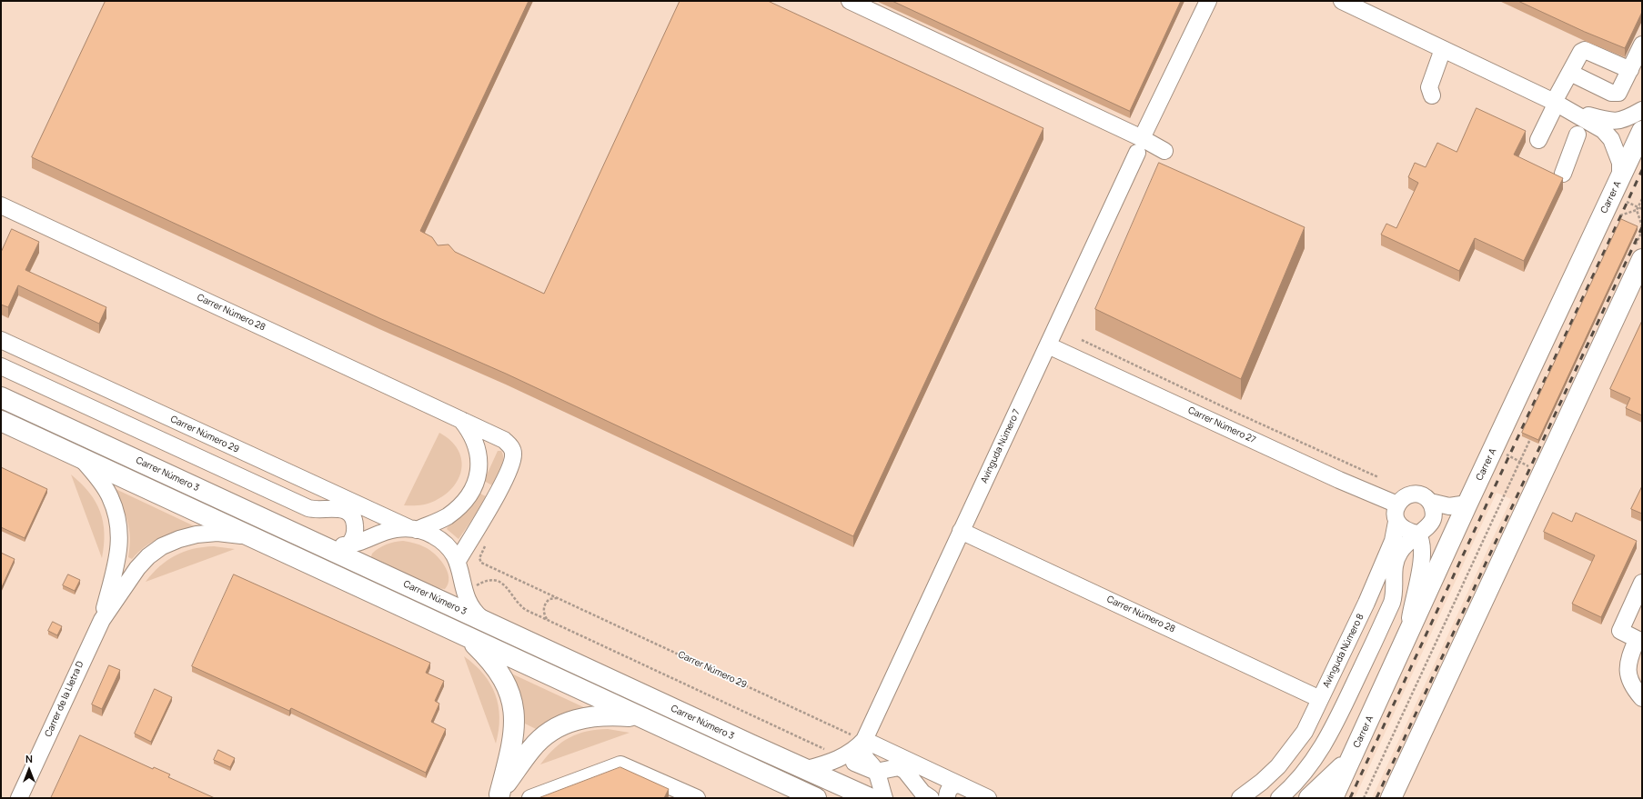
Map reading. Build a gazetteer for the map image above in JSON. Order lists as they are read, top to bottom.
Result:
{
  "streets": {
    "main road": ["Carrer A", "Carrer Número 3"],
    "street": [
      "Carrer Número 28",
      "Carrer Número 27",
      "Carrer Número 29",
      "Avinguda Número 7",
      "Avinguda Número 8",
      "Carrer de la Lletra D"
    ]
  },
  "crossings": [
    ["Carrer Número 28", "Carrer Número 29"],
    ["Carrer Número 28", "Avinguda Número 7"],
    ["Carrer Número 28", "Avinguda Número 8"],
    ["Carrer Número 27", "Avinguda Número 7"],
    ["Carrer Número 27", "Avinguda Número 8"],
    ["Carrer Número 29", "Avinguda Número 7"],
    ["Avinguda Número 7", "Carrer Número 3"]
  ],
  "north": "top"
}
